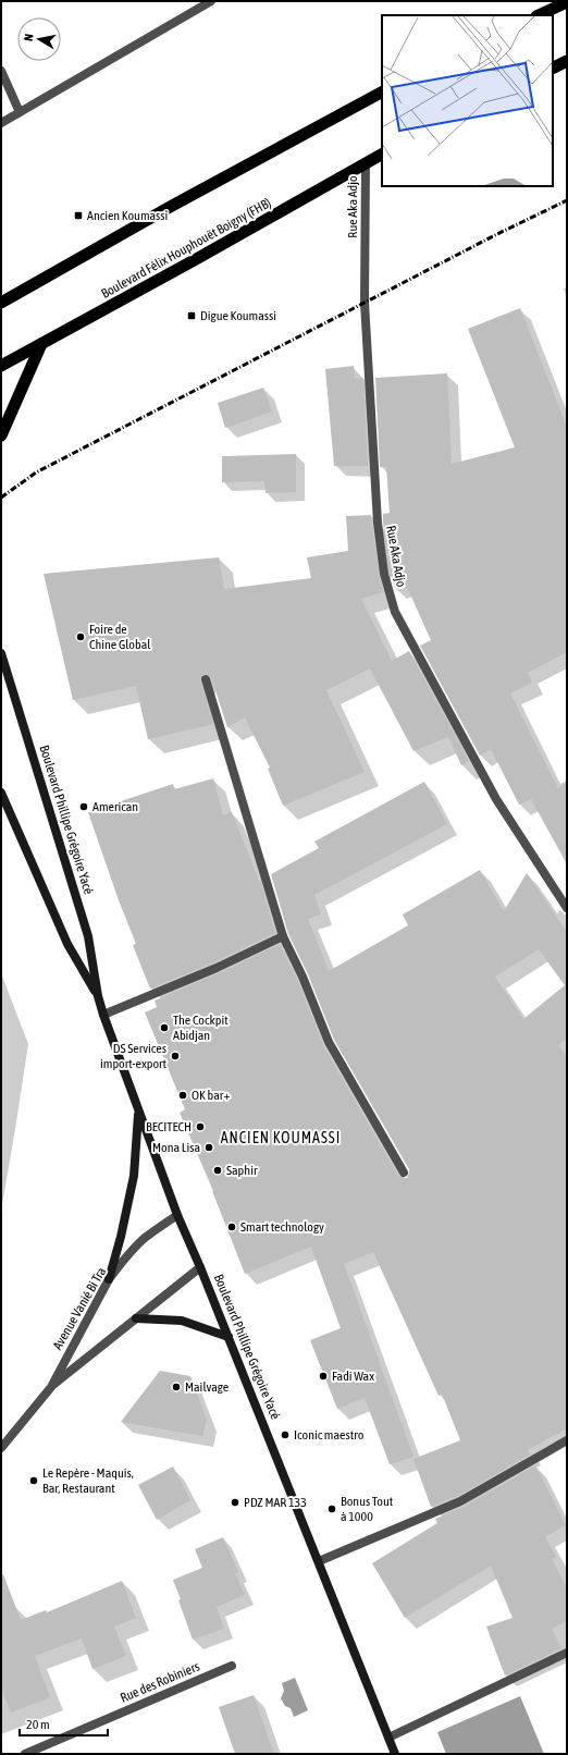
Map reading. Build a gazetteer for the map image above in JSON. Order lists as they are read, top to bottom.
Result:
{
  "streets": {
    "highway": ["Boulevard Félix Houphouët Boigny (FHB)"],
    "main road": ["Boulevard Phillipe Grégoire Yacé"],
    "street": ["Rue Aka Adjo", "Avenue Vanié Bi Tra", "Rue des Robiniers"]
  },
  "crossings": [
    ["Rue Aka Adjo", "Boulevard Félix Houphouët Boigny (FHB)"],
    ["Boulevard Phillipe Grégoire Yacé", "Avenue Vanié Bi Tra"]
  ],
  "districts": ["ANCIEN KOUMASSI"],
  "places": {
    "transit": ["Ancien Koumassi", "Digue Koumassi"],
    "other": [
      "Foire de Chine Global",
      "American",
      "The Cockpit Abidjan",
      "DS Services import-export",
      "OK bar+",
      "BECITECH",
      "Mona Lisa",
      "Saphir",
      "Smart technology",
      "Fadi Wax",
      "Mailvage",
      "Iconic maestro",
      "Le Repère - Maquis, Bar, Restaurant",
      "PDZ MAR 133",
      "Bonus Tout à 1000"
    ]
  },
  "scale_bar": "20 m",
  "north": "left"
}
